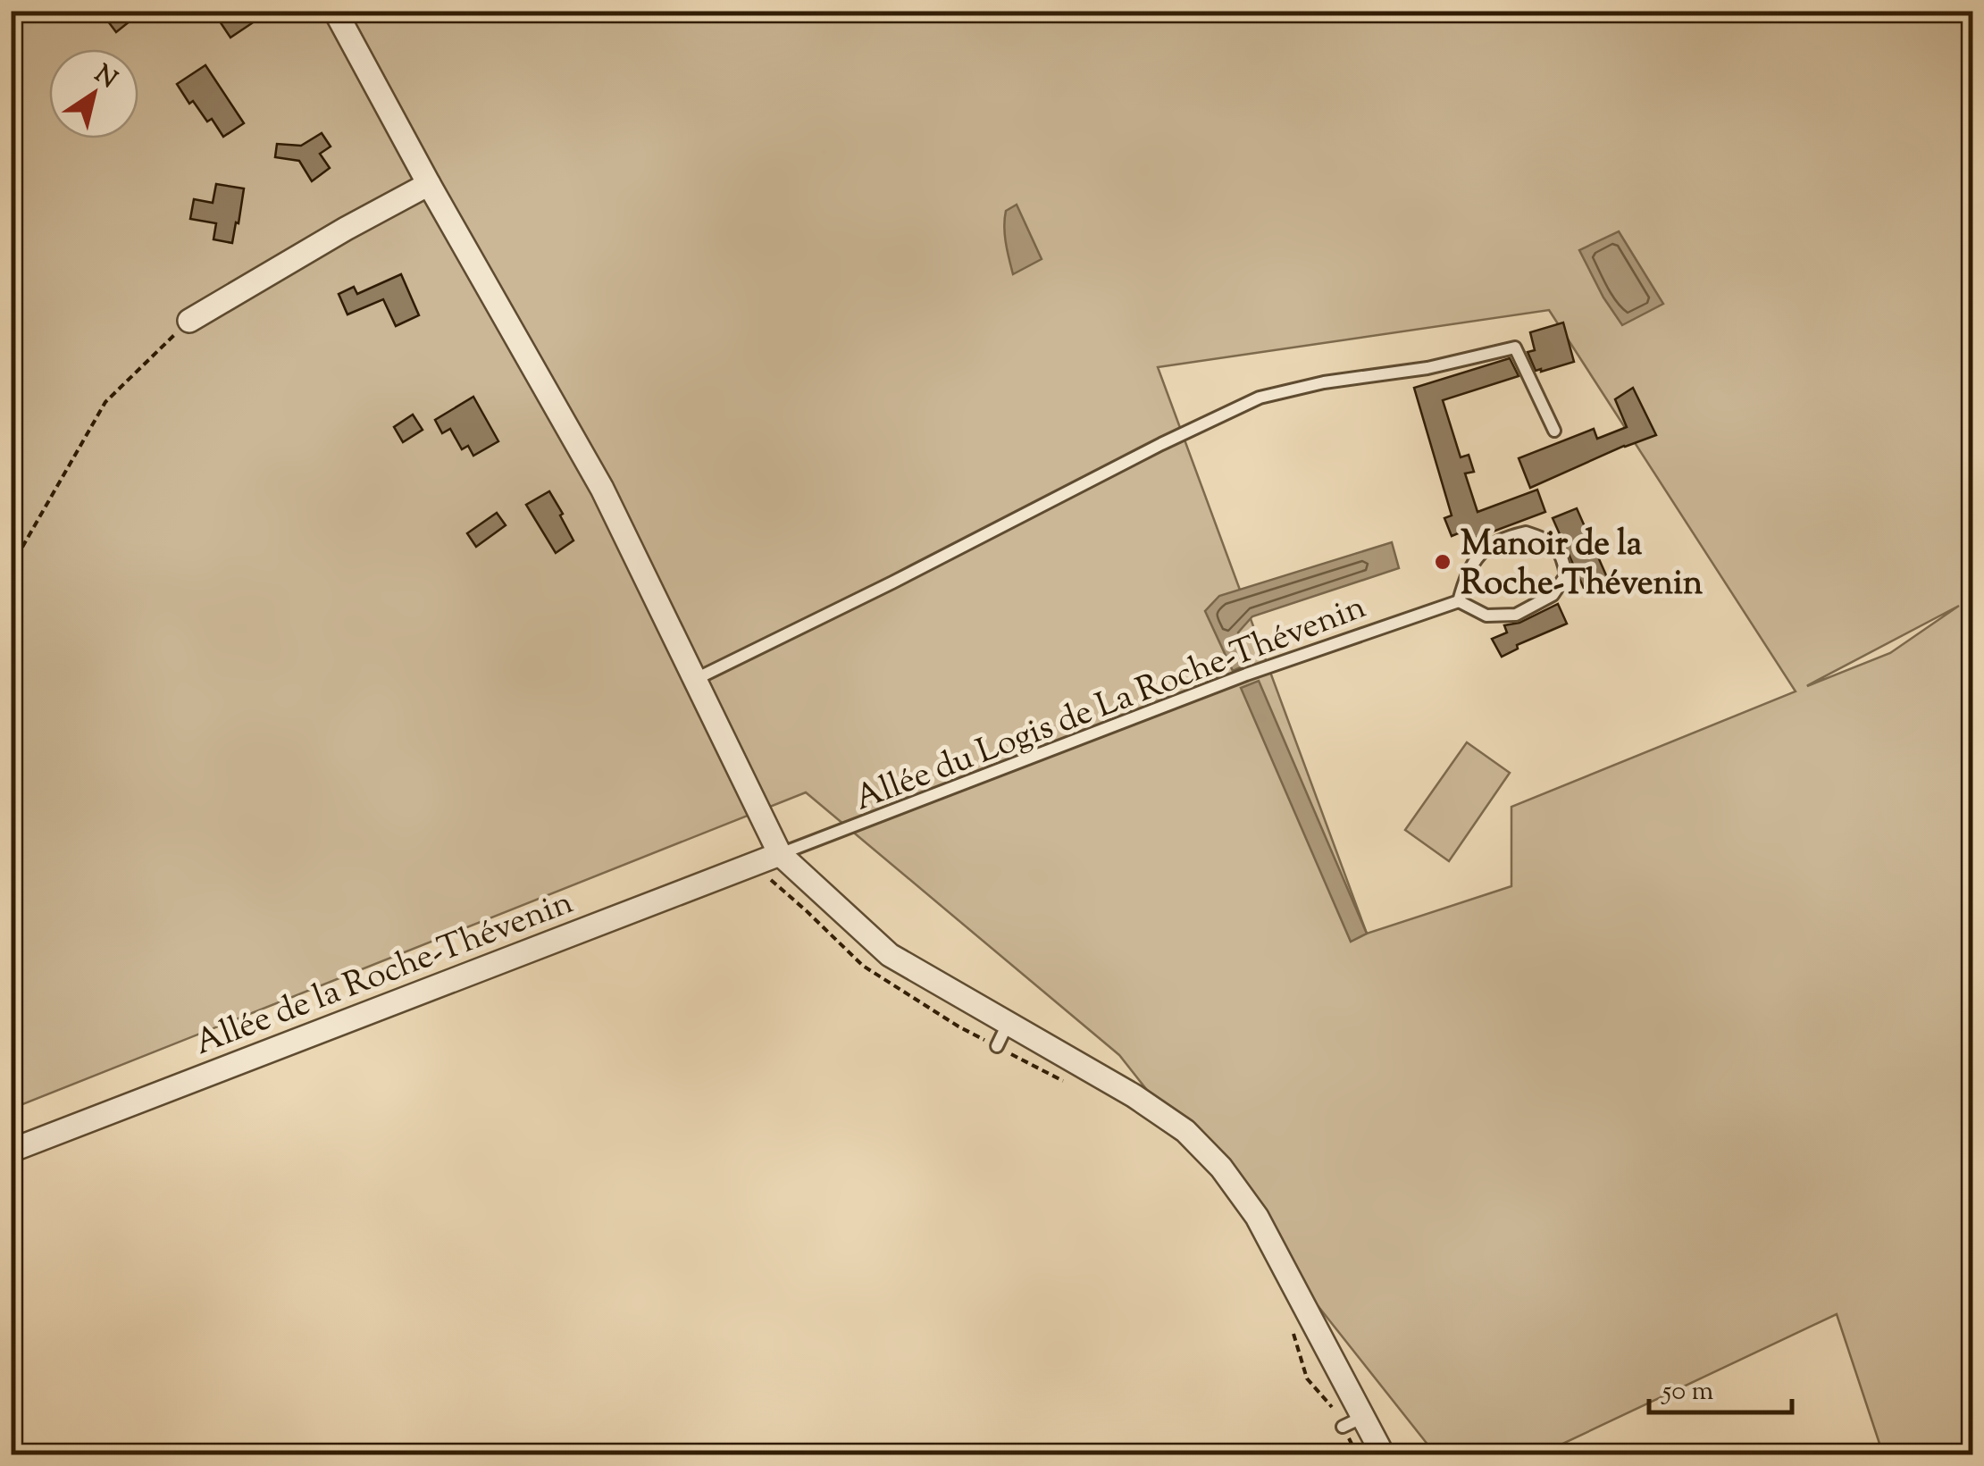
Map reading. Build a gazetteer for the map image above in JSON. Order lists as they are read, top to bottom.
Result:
{
  "streets": {
    "street": ["Allée de la Roche-Thévenin"],
    "lane": ["Allée du Logis de La Roche-Thévenin"]
  },
  "crossings": [
    ["Allée du Logis de La Roche-Thévenin", "Allée de la Roche-Thévenin"]
  ],
  "places": ["Manoir de la Roche-Thévenin"],
  "scale_bar": "50 m",
  "north": "top right"
}
